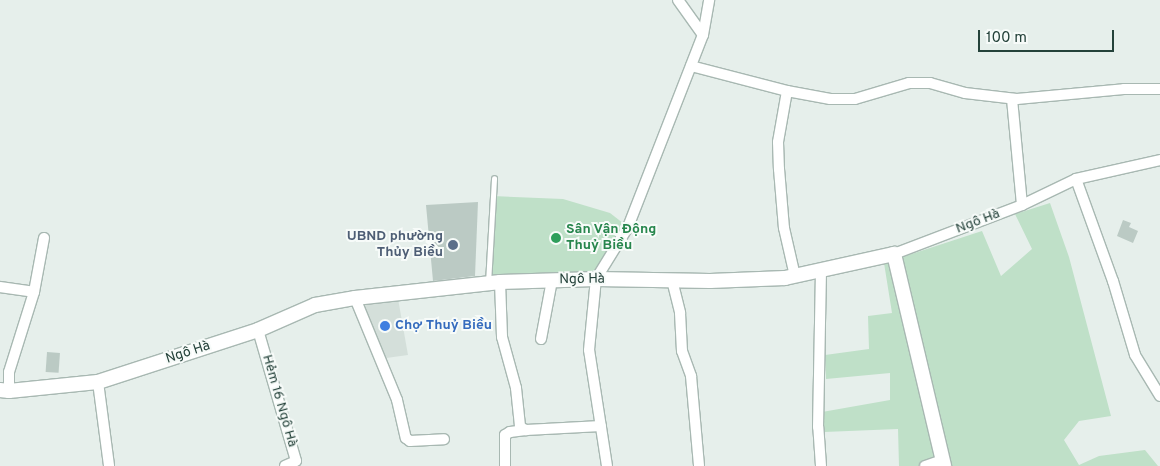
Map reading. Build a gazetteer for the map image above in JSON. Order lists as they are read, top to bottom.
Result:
{
  "streets": {
    "street": ["Ngô Hà", "Hẻm 16 Ngô Hà"]
  },
  "crossings": [
    ["Ngô Hà", "Hẻm 16 Ngô Hà"]
  ],
  "places": ["Sân Vận Động Thuỷ Biều", "UBND phường Thủy Biều", "Chợ Thuỷ Biều"],
  "scale_bar": "100 m"
}
